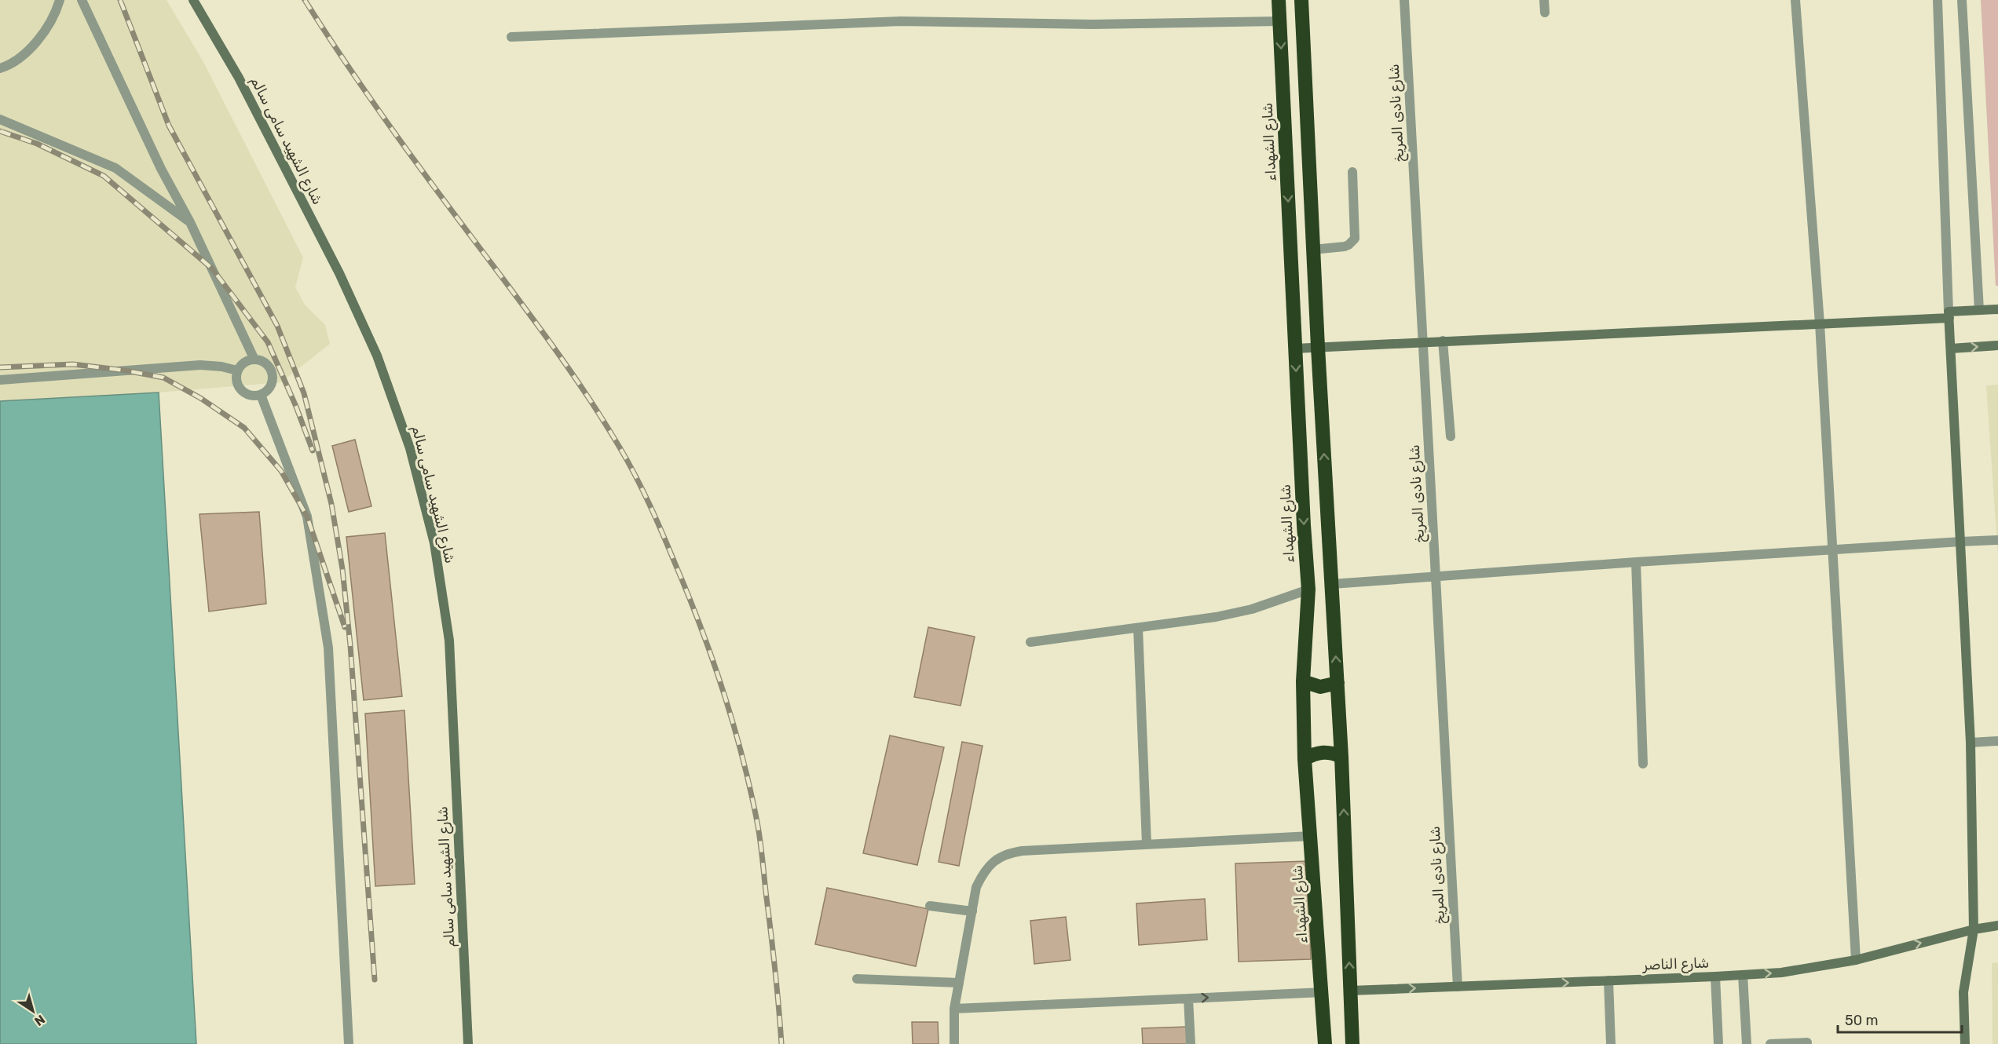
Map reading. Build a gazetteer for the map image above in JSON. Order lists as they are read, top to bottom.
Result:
{
  "streets": {
    "highway": ["شارع الشهداء"],
    "street": ["شارع نادى المريخ", "شارع الشهيد سامى سالم", "شارع الناصر"]
  },
  "crossings": [
    ["شارع نادى المريخ", "شارع الناصر"]
  ],
  "one_way": ["شارع الناصر"],
  "scale_bar": "50 m",
  "north": "bottom right"
}
